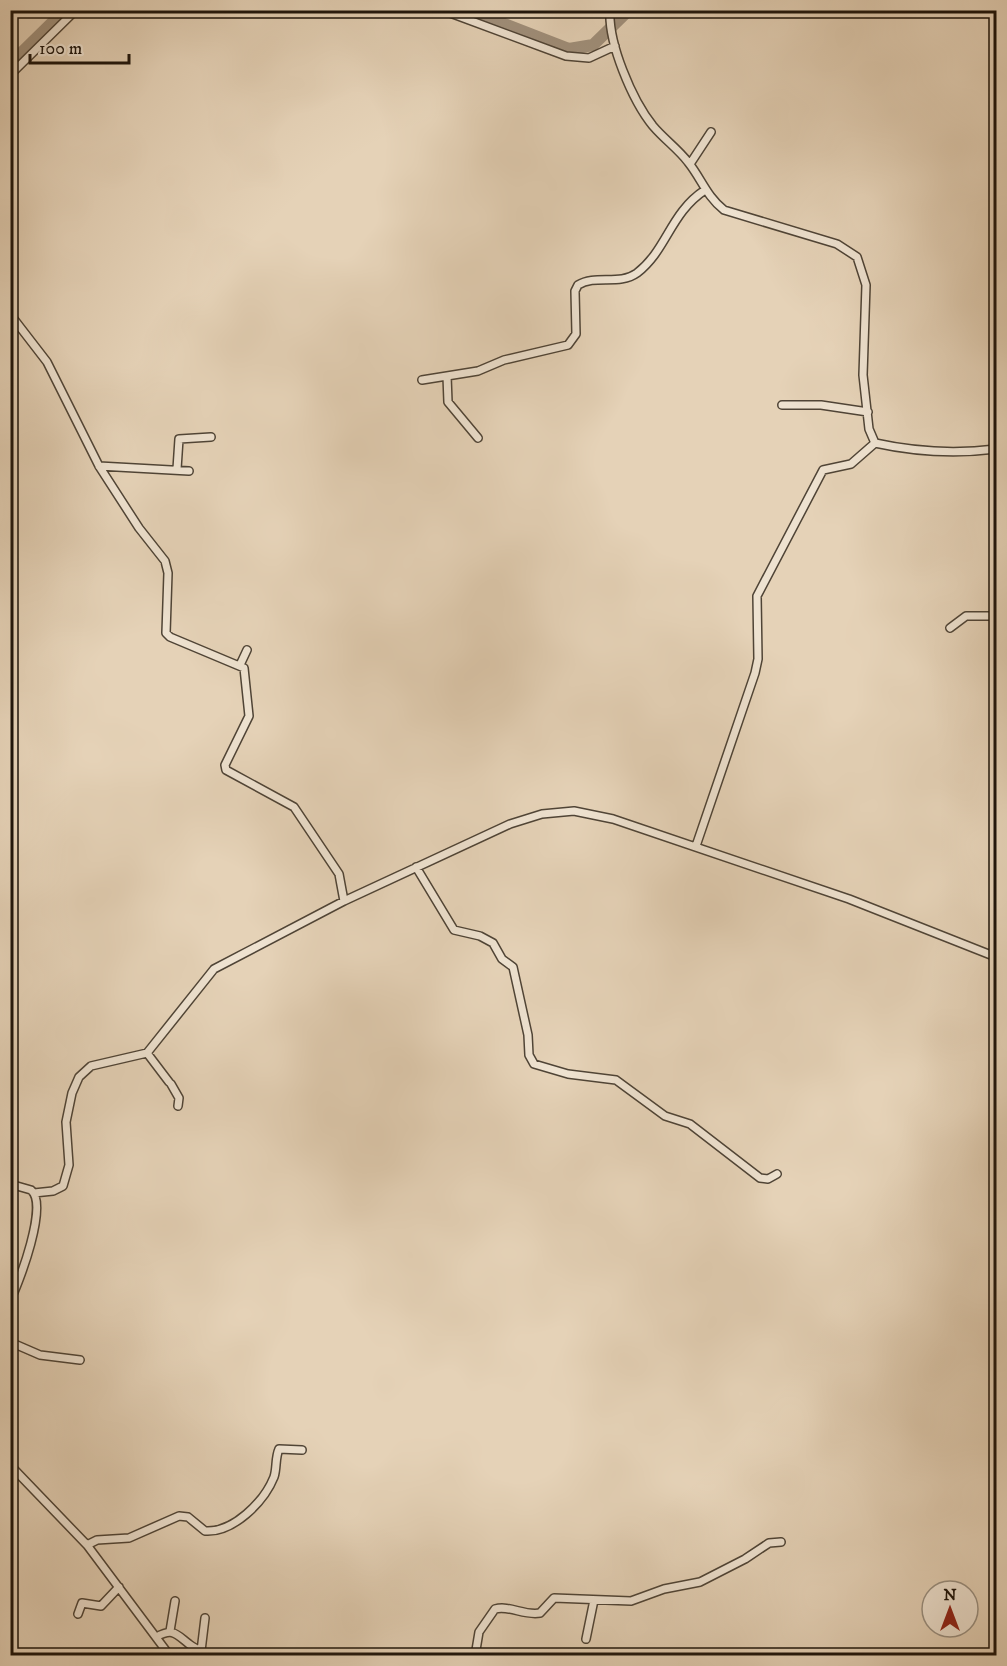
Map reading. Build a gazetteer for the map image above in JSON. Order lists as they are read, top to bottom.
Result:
{
  "scale_bar": "100 m",
  "north": "top"
}
